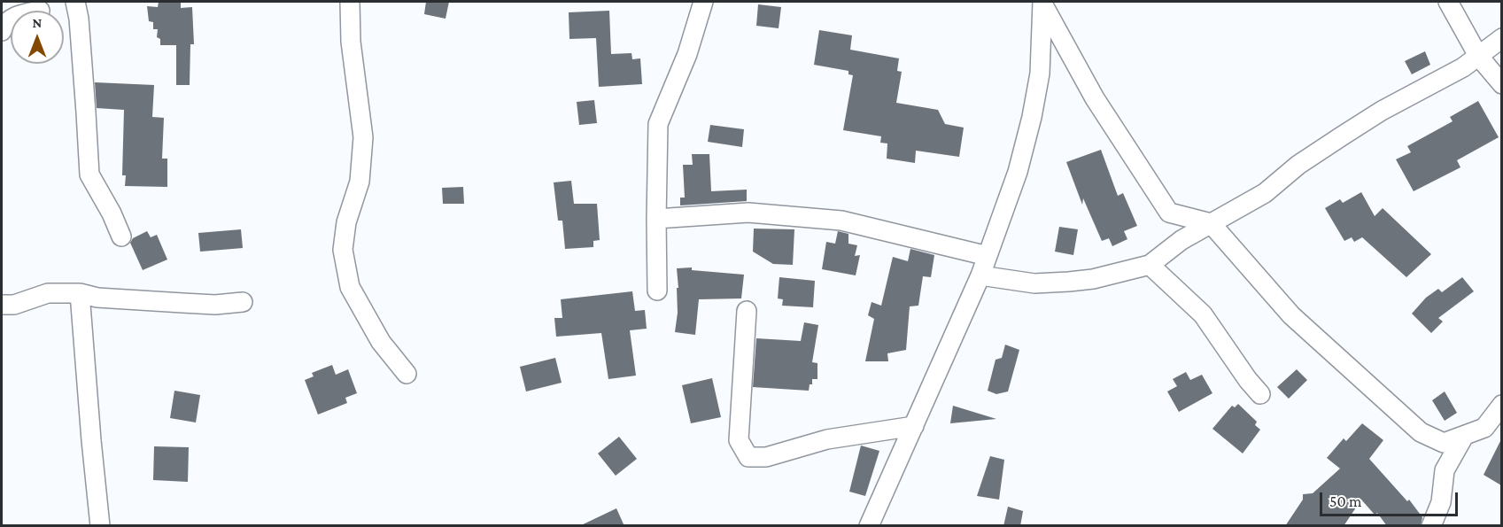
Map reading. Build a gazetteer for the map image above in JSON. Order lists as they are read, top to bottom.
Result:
{
  "scale_bar": "50 m",
  "north": "top"
}
